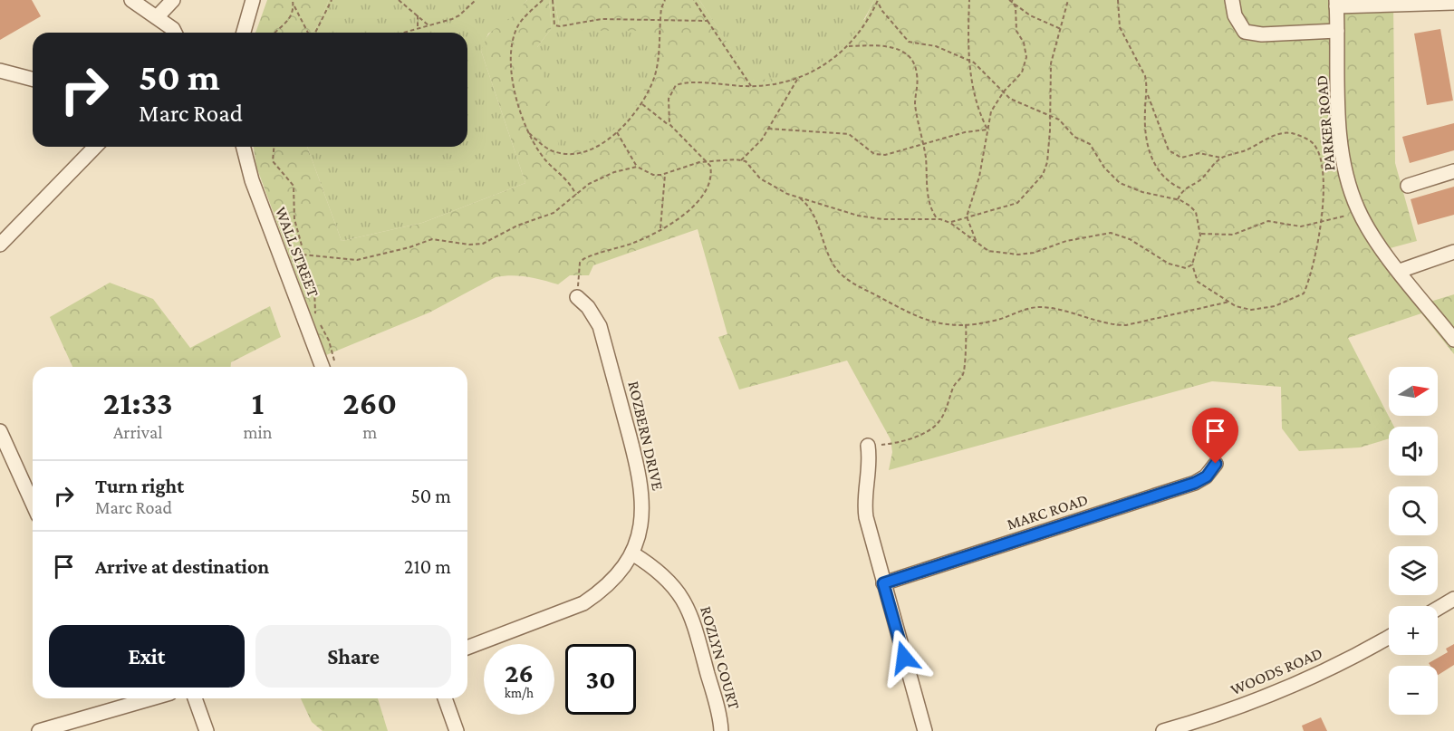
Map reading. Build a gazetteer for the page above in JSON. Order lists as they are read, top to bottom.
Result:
{
  "streets": {
    "street": [
      "PARKER ROAD",
      "WALL STREET",
      "ROZBERN DRIVE",
      "MARC ROAD",
      "ROZLYN COURT",
      "WOODS ROAD"
    ]
  },
  "crossings": [
    ["ROZBERN DRIVE", "ROZLYN COURT"]
  ],
  "north": "right",
  "page": {
    "turn": ["50 m", "Marc Road"],
    "map_buttons": ["+", "−"],
    "eta": [
      "21:33",
      "Arrival",
      "1",
      "min",
      "260",
      "m"
    ],
    "list": [
      {
        "name": "Turn right",
        "note": "Marc Road",
        "value": "50 m"
      },
      {
        "name": "Arrive at destination",
        "value": "210 m"
      }
    ],
    "buttons": ["Exit", "Share"],
    "speed": "26 km/h",
    "limit": "30"
  }
}
